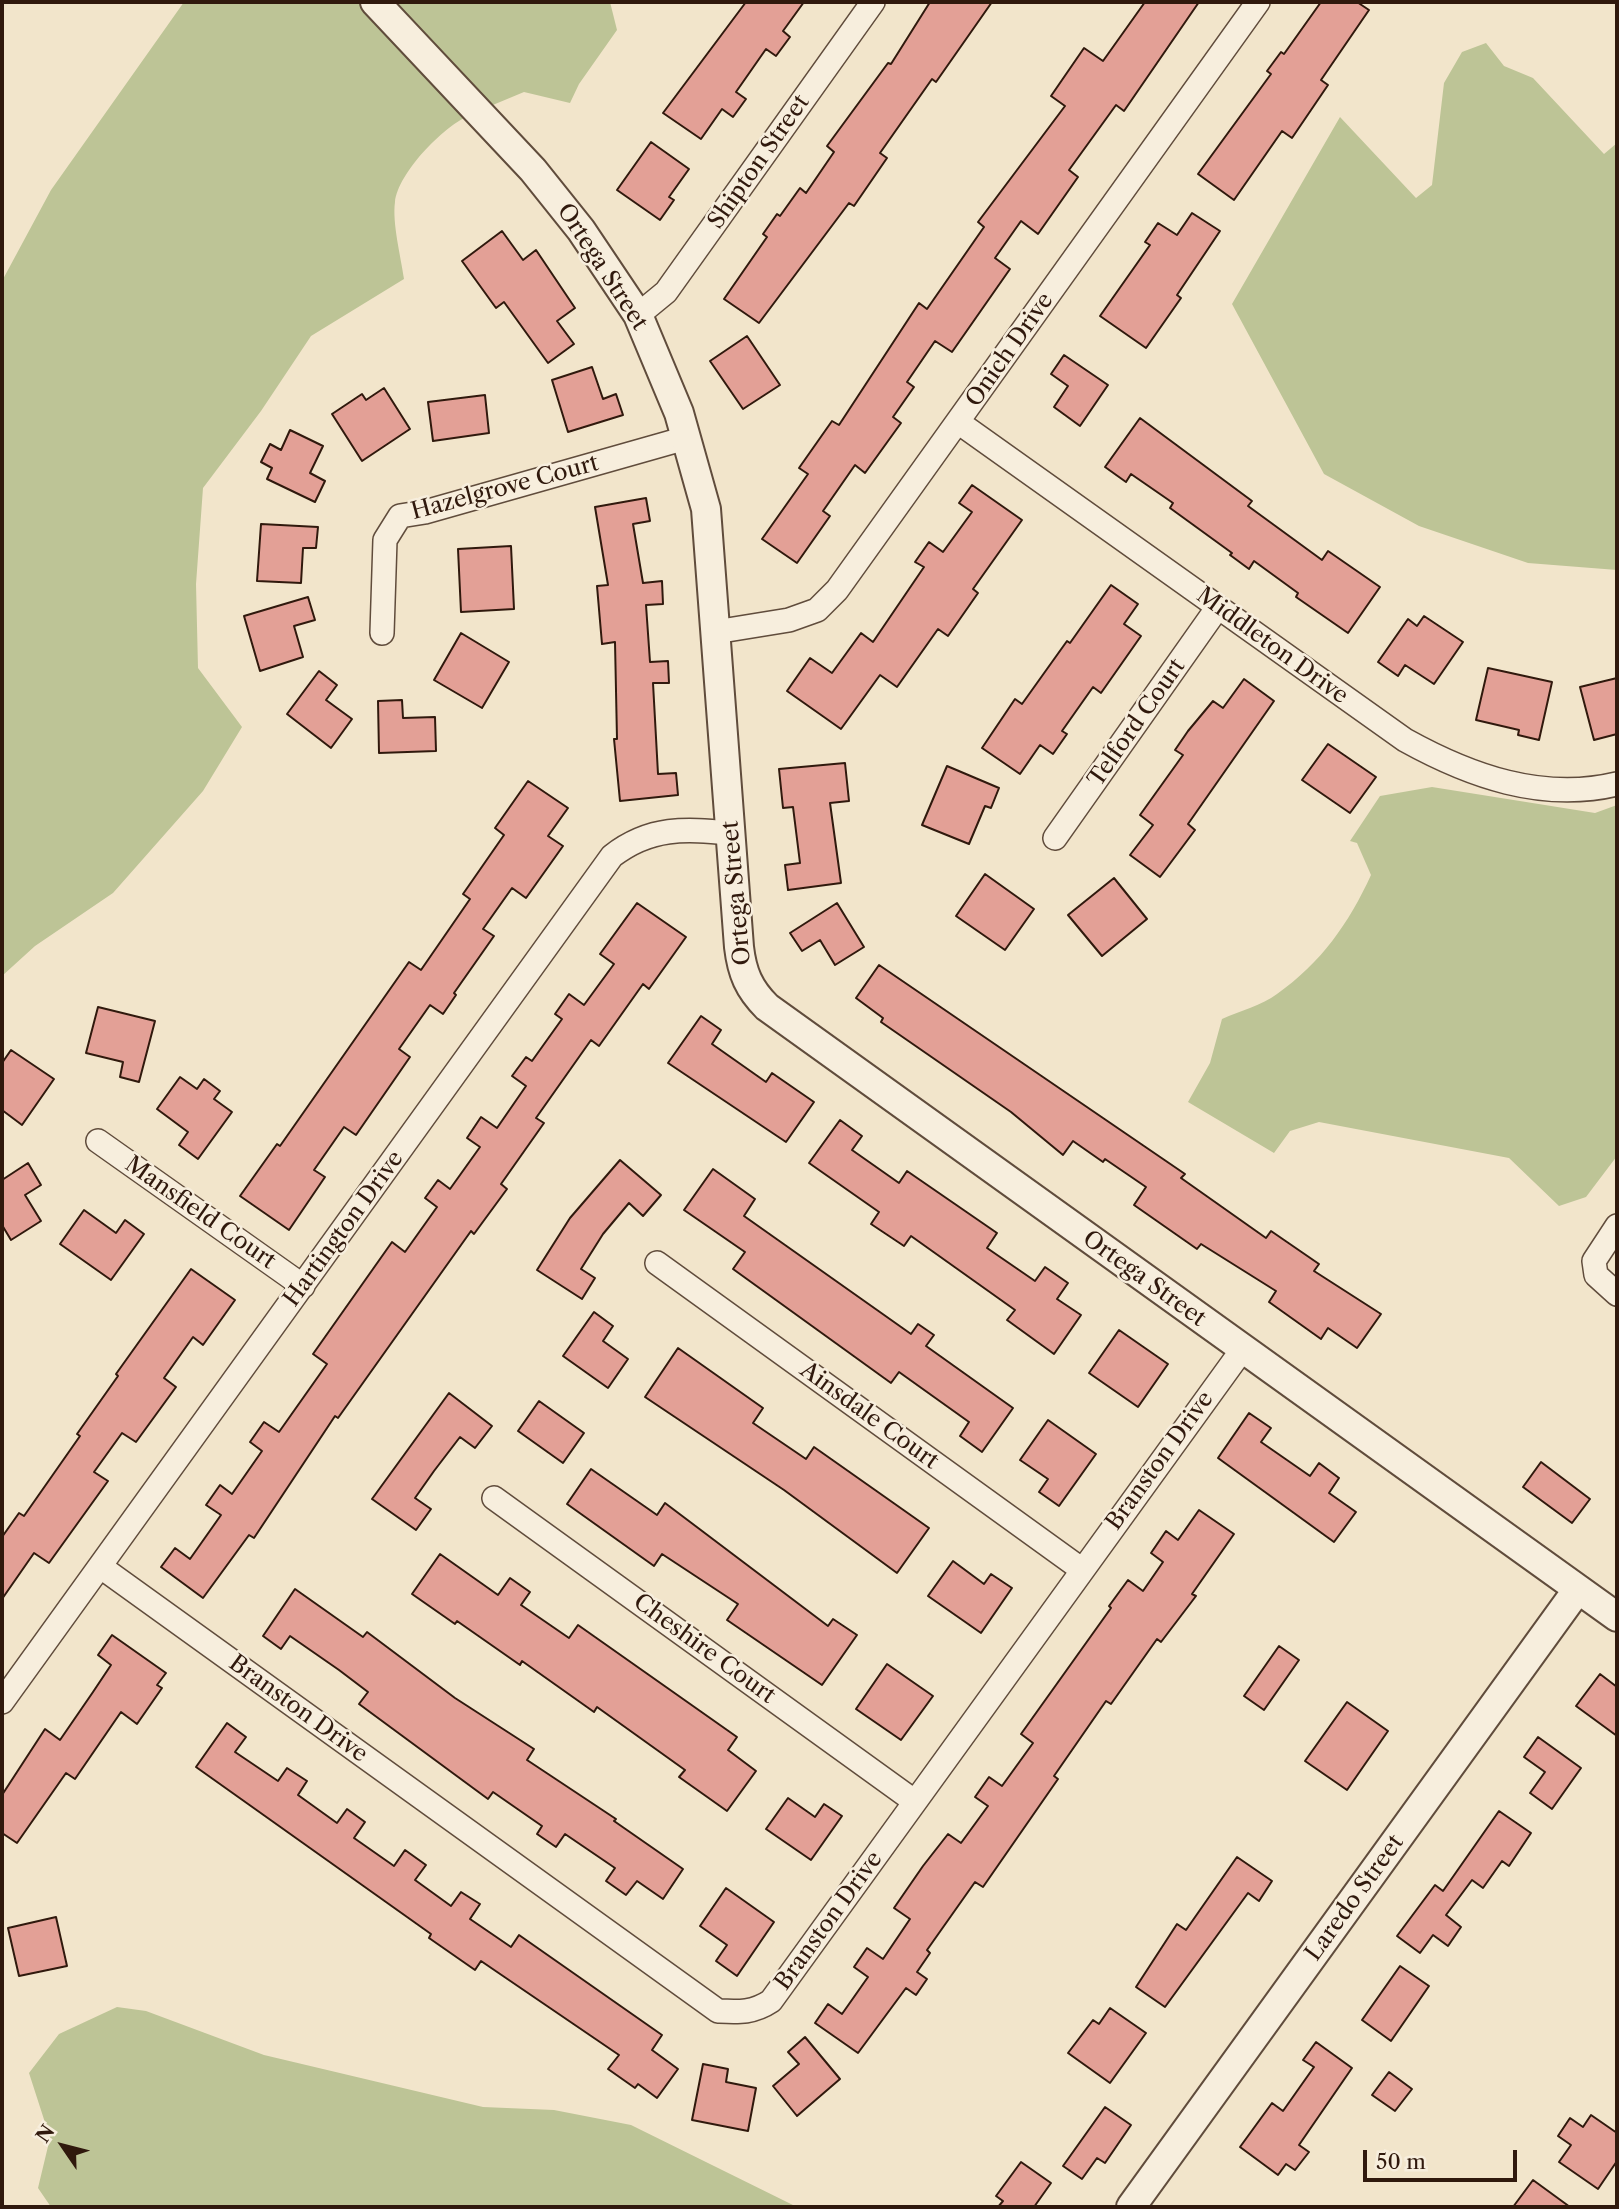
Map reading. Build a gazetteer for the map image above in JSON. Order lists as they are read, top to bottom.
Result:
{
  "streets": {
    "street": [
      "Shipton Street",
      "Ortega Street",
      "Onich Drive",
      "Hazelgrove Court",
      "Middleton Drive",
      "Telford Court",
      "Mansfield Court",
      "Hartington Drive",
      "Ainsdale Court",
      "Branston Drive",
      "Cheshire Court",
      "Laredo Street"
    ]
  },
  "crossings": [
    ["Shipton Street", "Ortega Street"],
    ["Ortega Street", "Onich Drive"],
    ["Ortega Street", "Hazelgrove Court"],
    ["Ortega Street", "Hartington Drive"],
    ["Ortega Street", "Branston Drive"],
    ["Ortega Street", "Laredo Street"],
    ["Onich Drive", "Middleton Drive"],
    ["Middleton Drive", "Telford Court"],
    ["Mansfield Court", "Hartington Drive"],
    ["Hartington Drive", "Branston Drive"],
    ["Ainsdale Court", "Branston Drive"],
    ["Branston Drive", "Cheshire Court"]
  ],
  "scale_bar": "50 m",
  "north": "top left"
}
